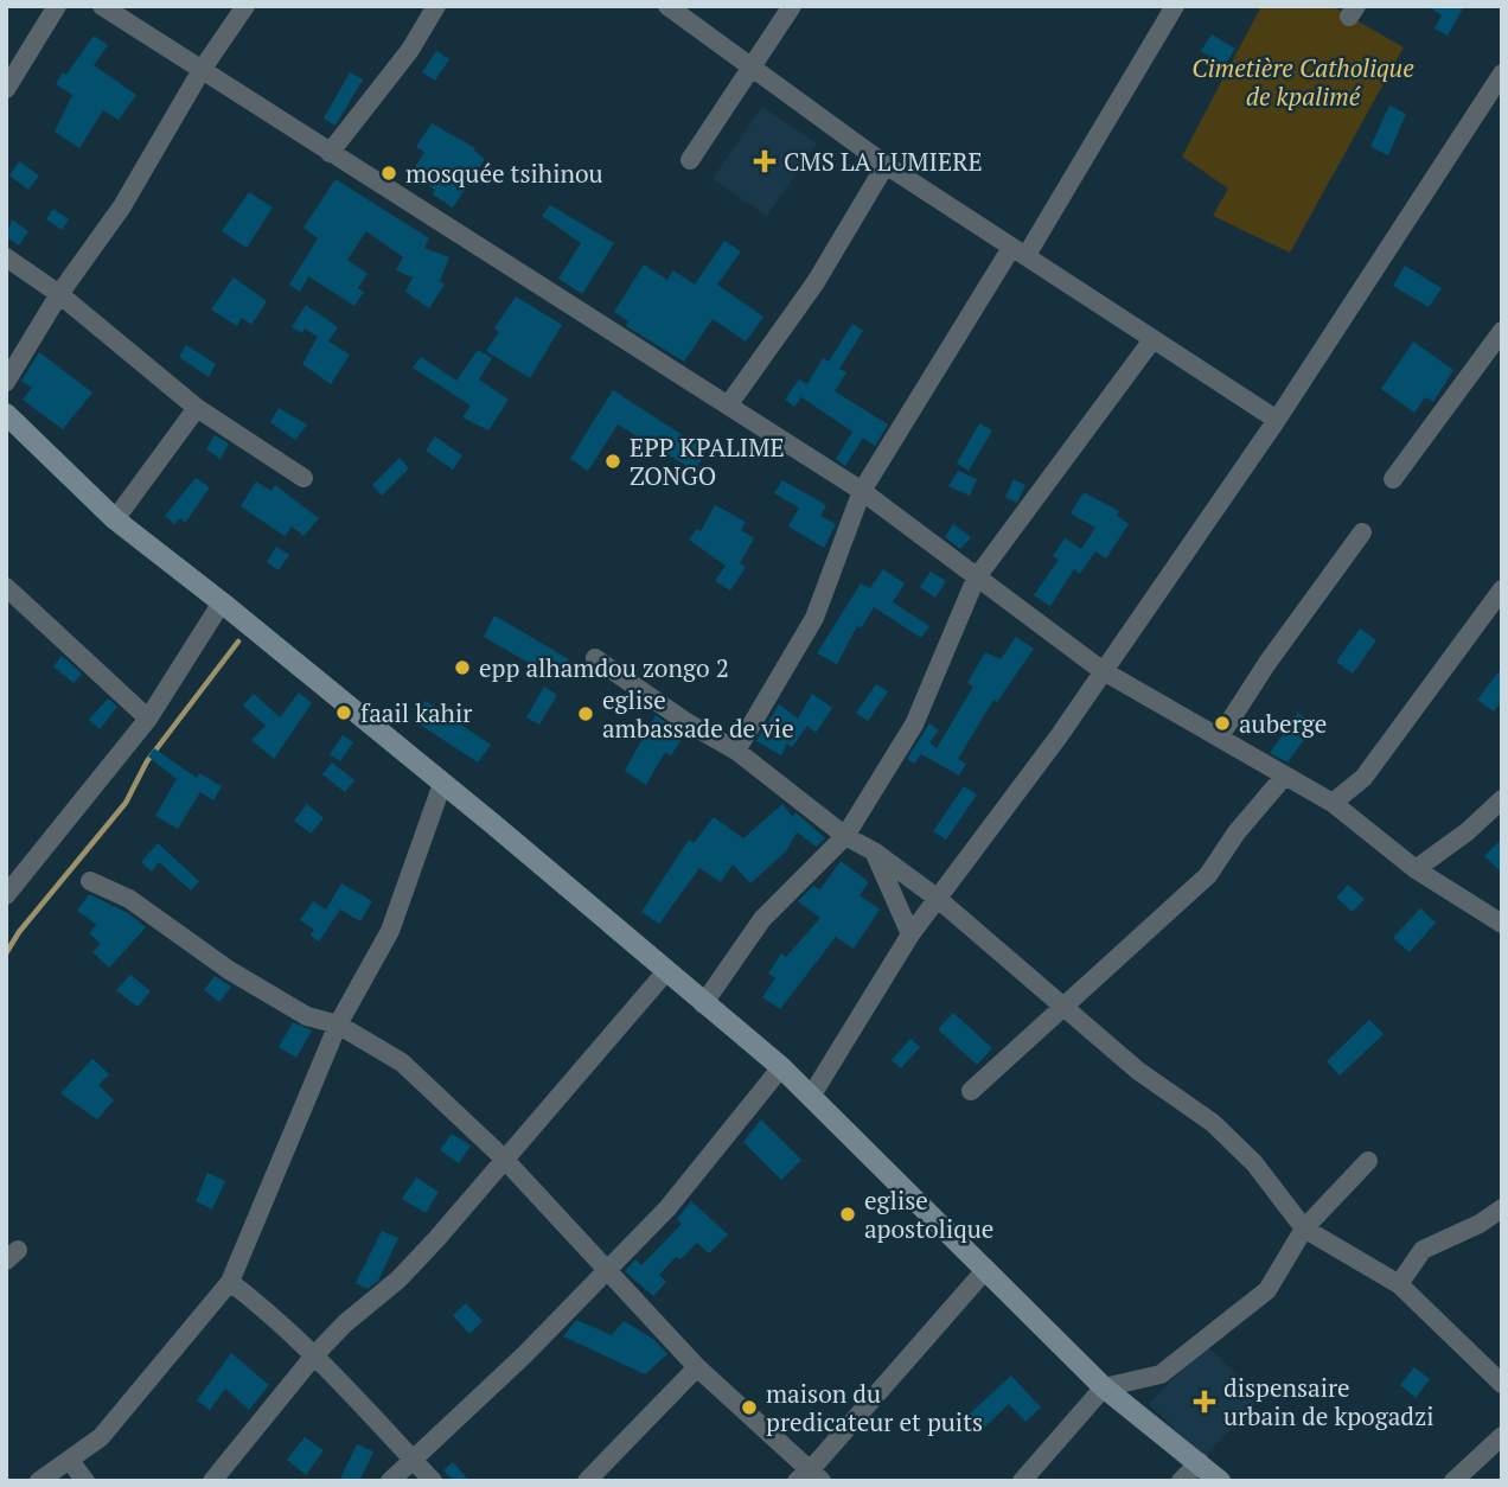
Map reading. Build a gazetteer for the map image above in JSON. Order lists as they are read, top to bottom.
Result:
{
  "parks": ["Cimetière Catholique de kpalimé"],
  "places": {
    "health": ["CMS LA LUMIERE", "dispensaire urbain de kpogadzi"],
    "other": [
      "mosquée tsihinou",
      "EPP KPALIME ZONGO",
      "epp alhamdou zongo 2",
      "faail kahir",
      "eglise ambassade de vie",
      "auberge",
      "eglise apostolique",
      "maison du predicateur et puits"
    ]
  }
}
